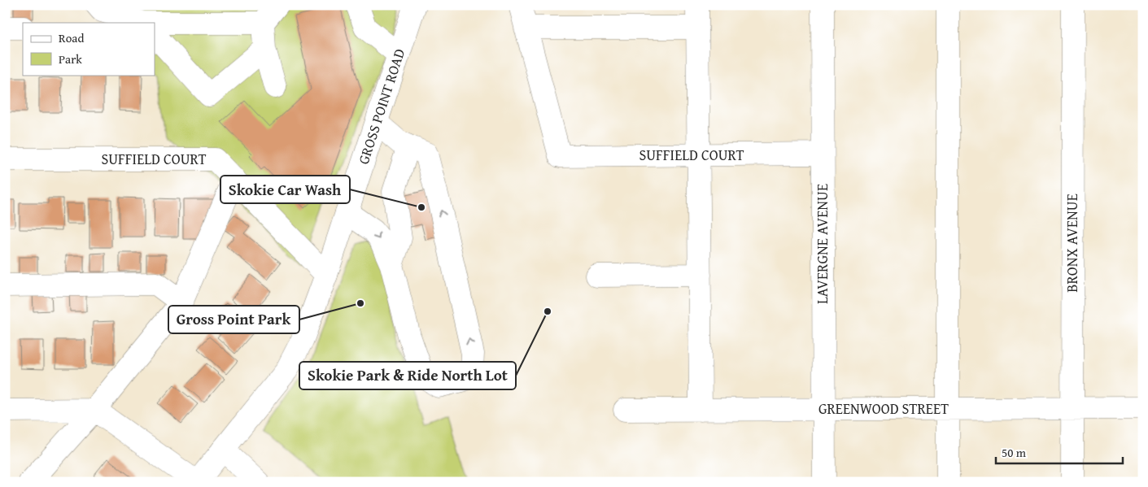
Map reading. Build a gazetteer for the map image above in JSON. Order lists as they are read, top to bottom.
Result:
{
  "streets": {
    "street": [
      "GROSS POINT ROAD",
      "SUFFIELD COURT",
      "BRONX AVENUE",
      "LAVERGNE AVENUE",
      "GREENWOOD STREET"
    ]
  },
  "crossings": [
    ["GROSS POINT ROAD", "SUFFIELD COURT"],
    ["SUFFIELD COURT", "LAVERGNE AVENUE"],
    ["BRONX AVENUE", "GREENWOOD STREET"],
    ["LAVERGNE AVENUE", "GREENWOOD STREET"]
  ],
  "places": ["Skokie Car Wash", "Gross Point Park", "Skokie Park & Ride North Lot"],
  "legend": ["Road", "Park"],
  "scale_bar": "50 m"
}
